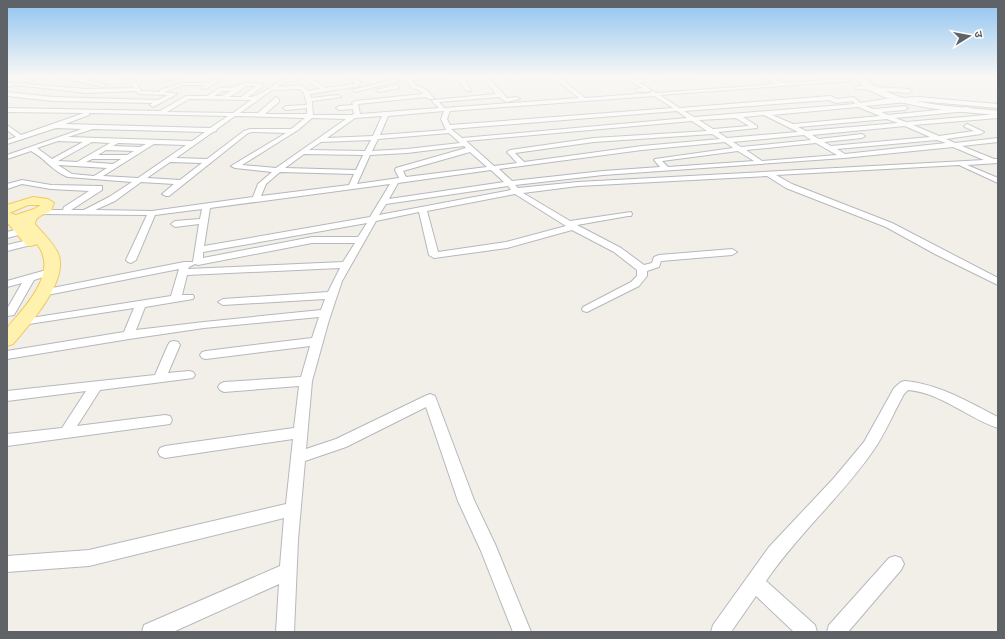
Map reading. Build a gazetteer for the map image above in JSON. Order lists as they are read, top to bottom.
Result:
{
  "north": "right"
}
